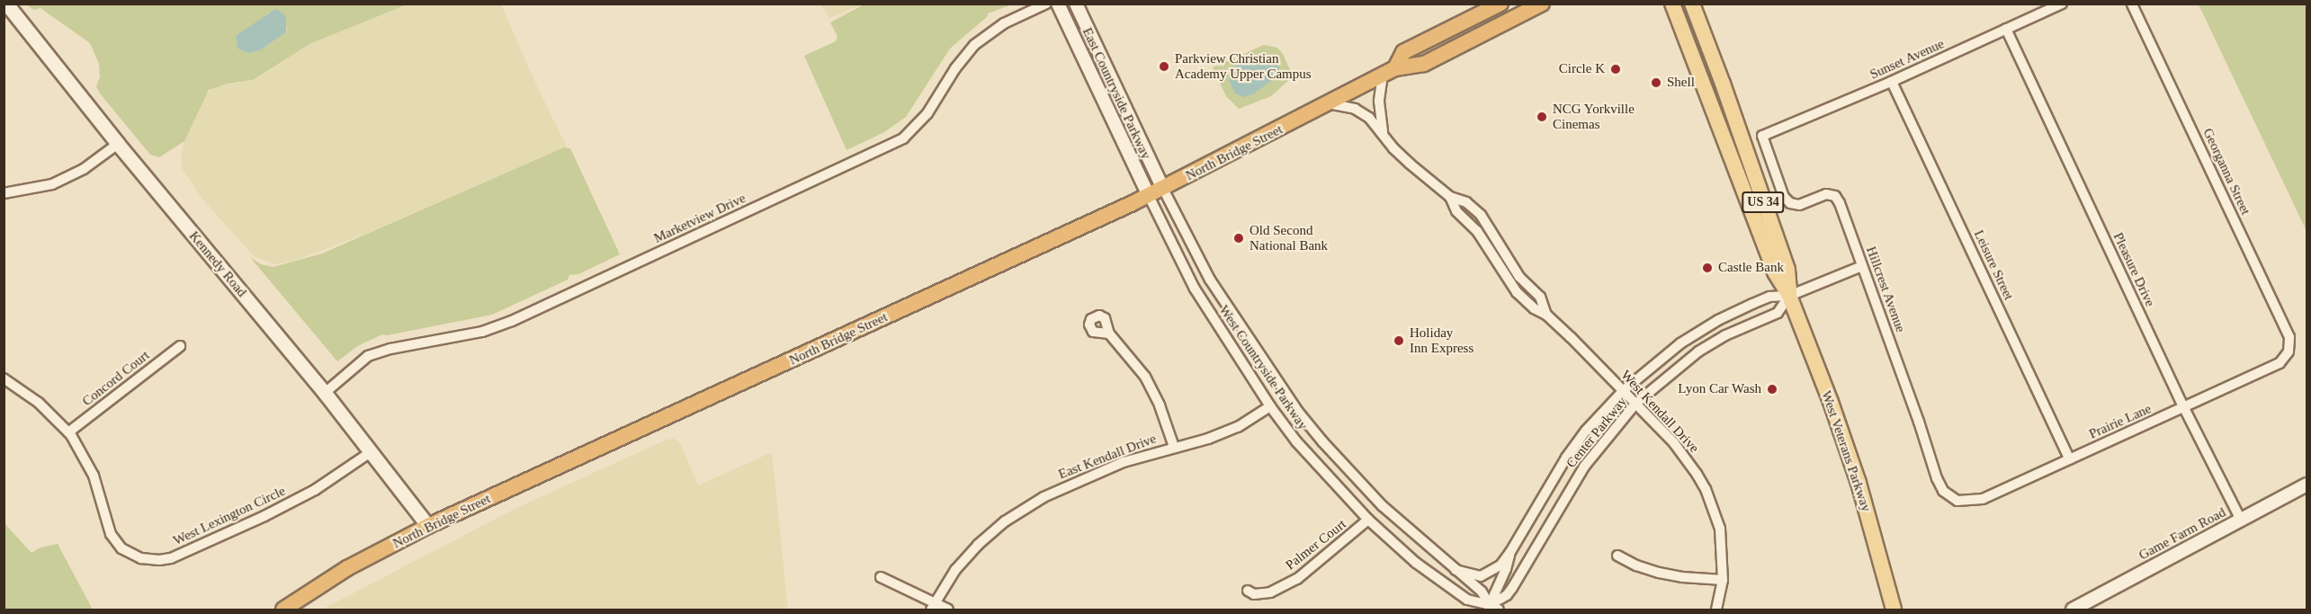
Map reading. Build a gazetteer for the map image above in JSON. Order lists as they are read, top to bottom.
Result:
{
  "streets": {
    "highway": ["North Bridge Street"],
    "main road": ["US 34", "Kennedy Road", "West Veterans Parkway"],
    "street": [
      "Sunset Avenue",
      "East Countryside Parkway",
      "Georganna Street",
      "Marketview Drive",
      "Leisure Street",
      "Pleasure Drive",
      "Hillcrest Avenue",
      "West Countryside Parkway",
      "Concord Court",
      "West Kendall Drive",
      "Prairie Lane",
      "Center Parkway",
      "East Kendall Drive",
      "West Lexington Circle",
      "Game Farm Road",
      "Palmer Court"
    ]
  },
  "crossings": [
    ["Sunset Avenue", "Leisure Street"],
    ["Sunset Avenue", "Pleasure Drive"],
    ["Sunset Avenue", "Hillcrest Avenue"],
    ["East Countryside Parkway", "North Bridge Street"],
    ["East Countryside Parkway", "West Countryside Parkway"],
    ["North Bridge Street", "Kennedy Road"],
    ["North Bridge Street", "West Countryside Parkway"],
    ["North Bridge Street", "West Kendall Drive"],
    ["Georganna Street", "Prairie Lane"],
    ["Marketview Drive", "Kennedy Road"],
    ["Kennedy Road", "West Lexington Circle"],
    ["Leisure Street", "Prairie Lane"],
    ["Pleasure Drive", "Prairie Lane"],
    ["Pleasure Drive", "Game Farm Road"],
    ["Hillcrest Avenue", "Prairie Lane"],
    ["Hillcrest Avenue", "Center Parkway"],
    ["West Countryside Parkway", "Center Parkway"],
    ["West Countryside Parkway", "East Kendall Drive"],
    ["West Countryside Parkway", "Palmer Court"],
    ["Concord Court", "West Lexington Circle"],
    ["West Kendall Drive", "Center Parkway"],
    ["Center Parkway", "West Veterans Parkway"]
  ],
  "places": [
    "Parkview Christian Academy Upper Campus",
    "Circle K",
    "Shell",
    "NCG Yorkville Cinemas",
    "Old Second National Bank",
    "Castle Bank",
    "Holiday Inn Express",
    "Lyon Car Wash"
  ]
}
